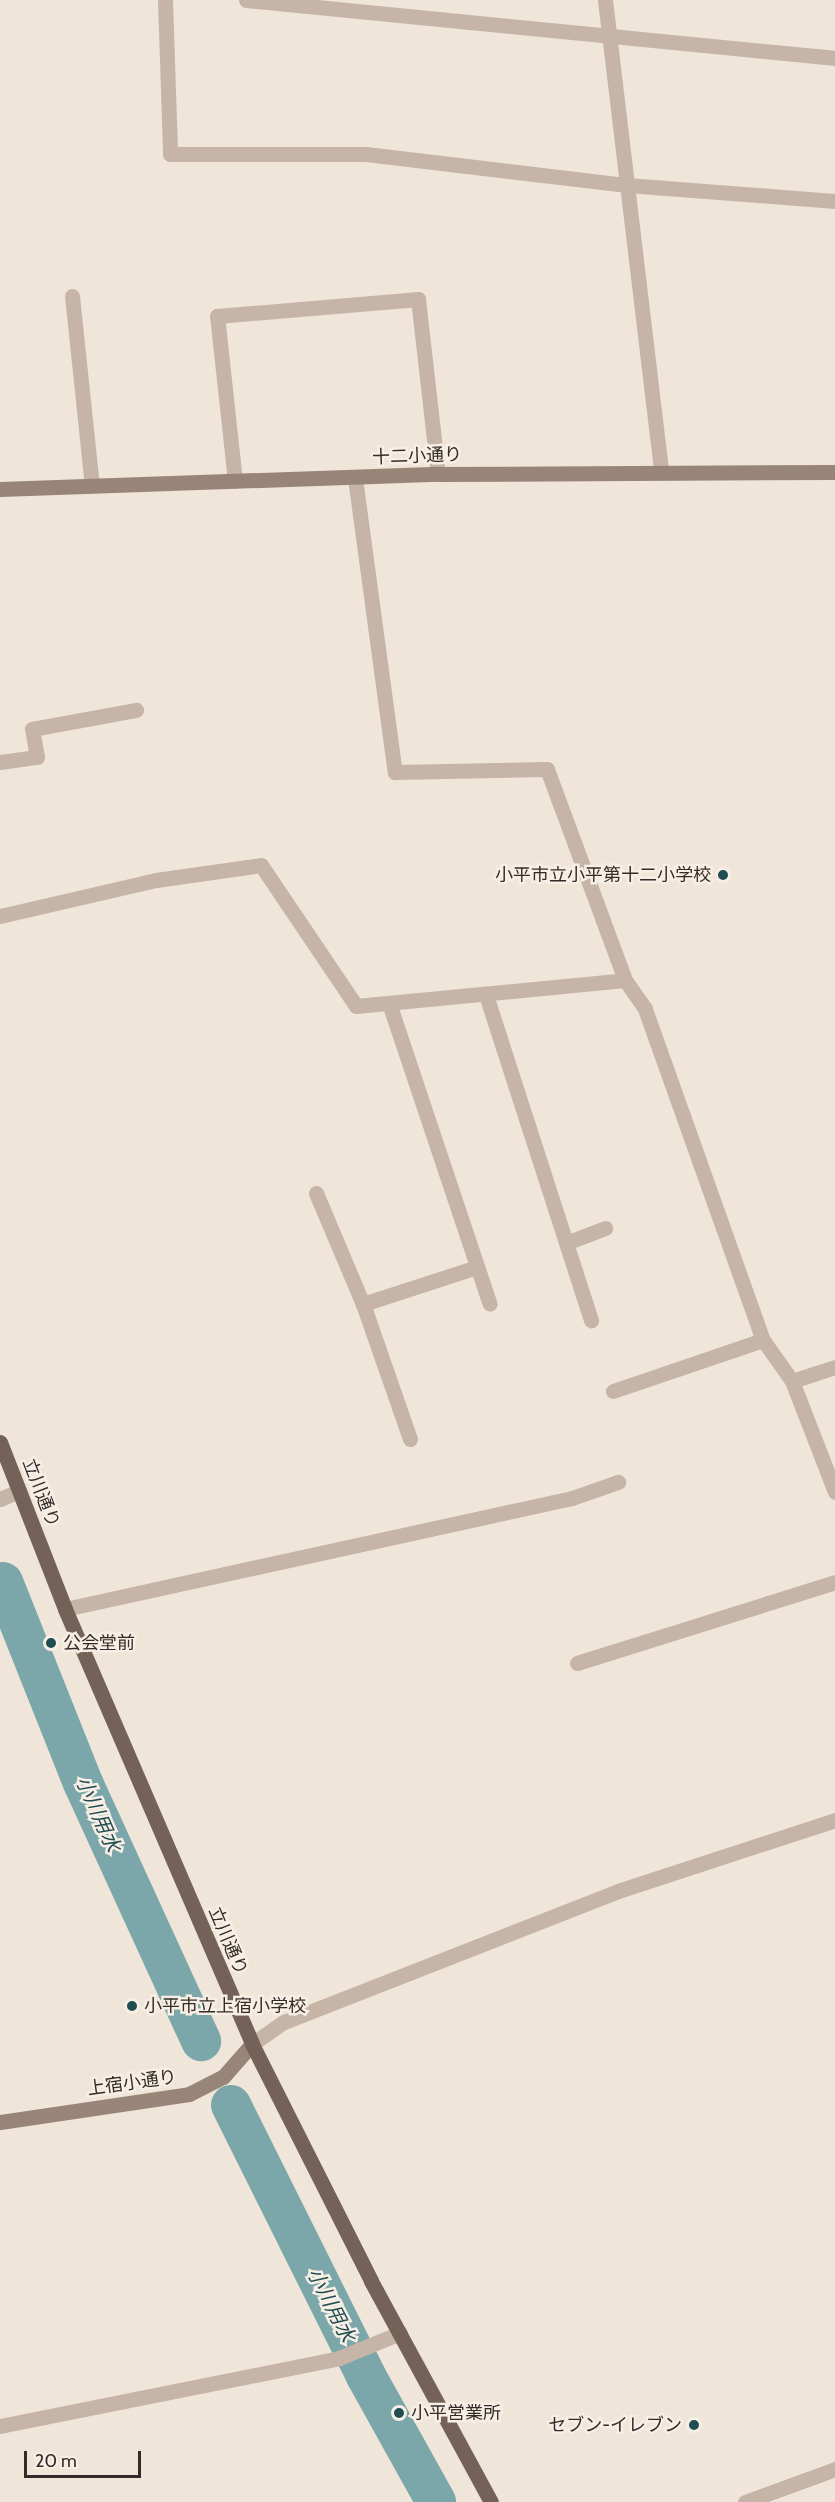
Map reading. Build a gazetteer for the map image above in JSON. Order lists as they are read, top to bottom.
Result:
{
  "streets": {
    "main road": ["立川通り"],
    "street": ["十二小通り", "上宿小通り"]
  },
  "crossings": [
    ["立川通り", "上宿小通り"]
  ],
  "water": ["小川用水"],
  "places": [
    "小平市立小平第十二小学校",
    "公会堂前",
    "小平市立上宿小学校",
    "小平営業所",
    "セブン-イレブン"
  ],
  "scale_bar": "20 m"
}
